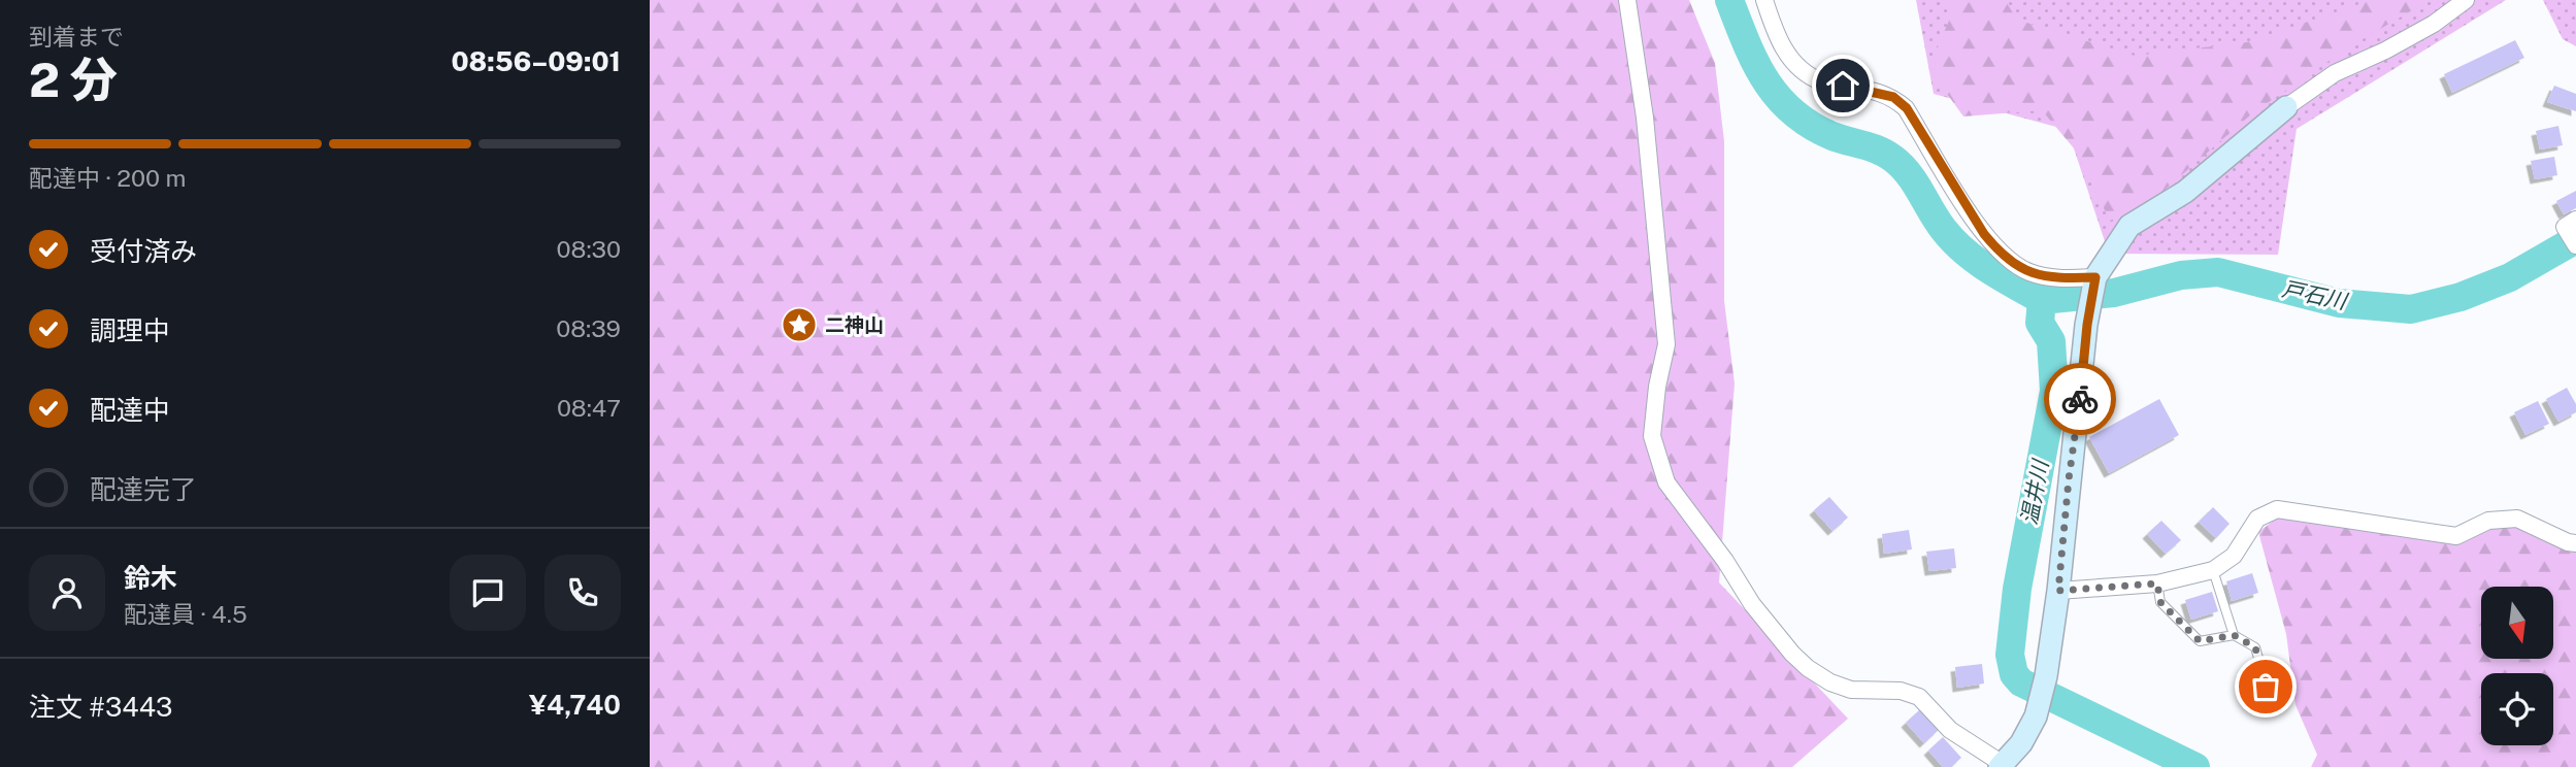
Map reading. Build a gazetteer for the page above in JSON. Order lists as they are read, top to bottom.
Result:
{
  "water": ["戸石川", "温井川"],
  "places": {
    "place": ["二神山"]
  },
  "north": "bottom",
  "page": {
    "heading": ["2 分", "到着まで", "08:56–09:01"],
    "panel": [
      "鈴木",
      "配達員 · 4.5",
      "注文 #3443",
      "¥4,740"
    ],
    "bar": "配達中 · 200 m",
    "list": [
      ["受付済み", "08:30"],
      ["調理中", "08:39"],
      ["配達中", "08:47"],
      "配達完了"
    ]
  }
}
